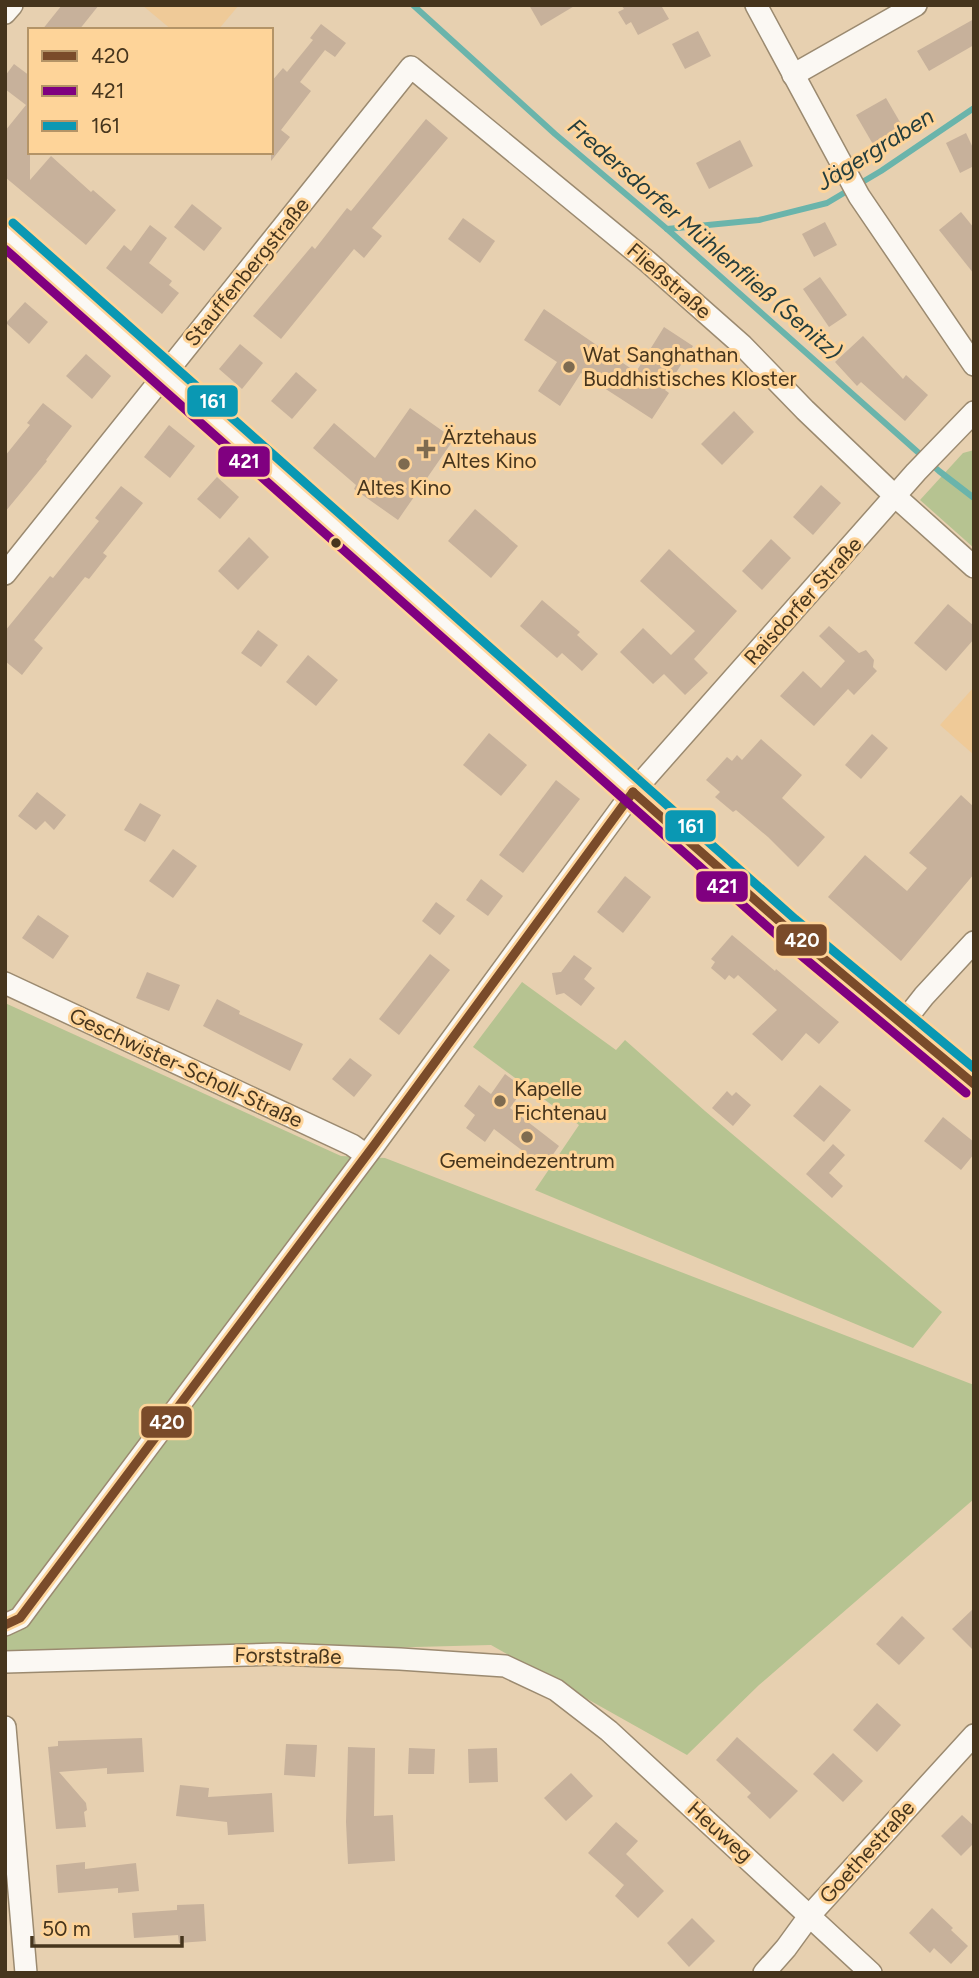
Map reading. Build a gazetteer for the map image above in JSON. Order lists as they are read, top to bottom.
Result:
{
  "streets": {
    "street": [
      "Stauffenbergstraße",
      "Fließstraße",
      "Raisdorfer Straße",
      "Geschwister-Scholl-Straße",
      "Forststraße",
      "Heuweg",
      "Goethestraße"
    ]
  },
  "crossings": [
    ["Stauffenbergstraße", "Fließstraße"],
    ["Fließstraße", "Raisdorfer Straße"],
    ["Raisdorfer Straße", "Geschwister-Scholl-Straße"],
    ["Forststraße", "Heuweg"],
    ["Heuweg", "Goethestraße"]
  ],
  "water": ["Jägergraben", "Fredersdorfer Mühlenfließ (Senitz)"],
  "places": {
    "other": [
      "Wat Sanghathan Buddhistisches Kloster",
      "Altes Kino",
      "Kapelle Fichtenau",
      "Gemeindezentrum"
    ],
    "health": ["Ärztehaus Altes Kino"]
  },
  "lines": ["transit line 161", "transit line 421", "transit line 420"],
  "legend": ["420", "421", "161"],
  "scale_bar": "50 m"
}
